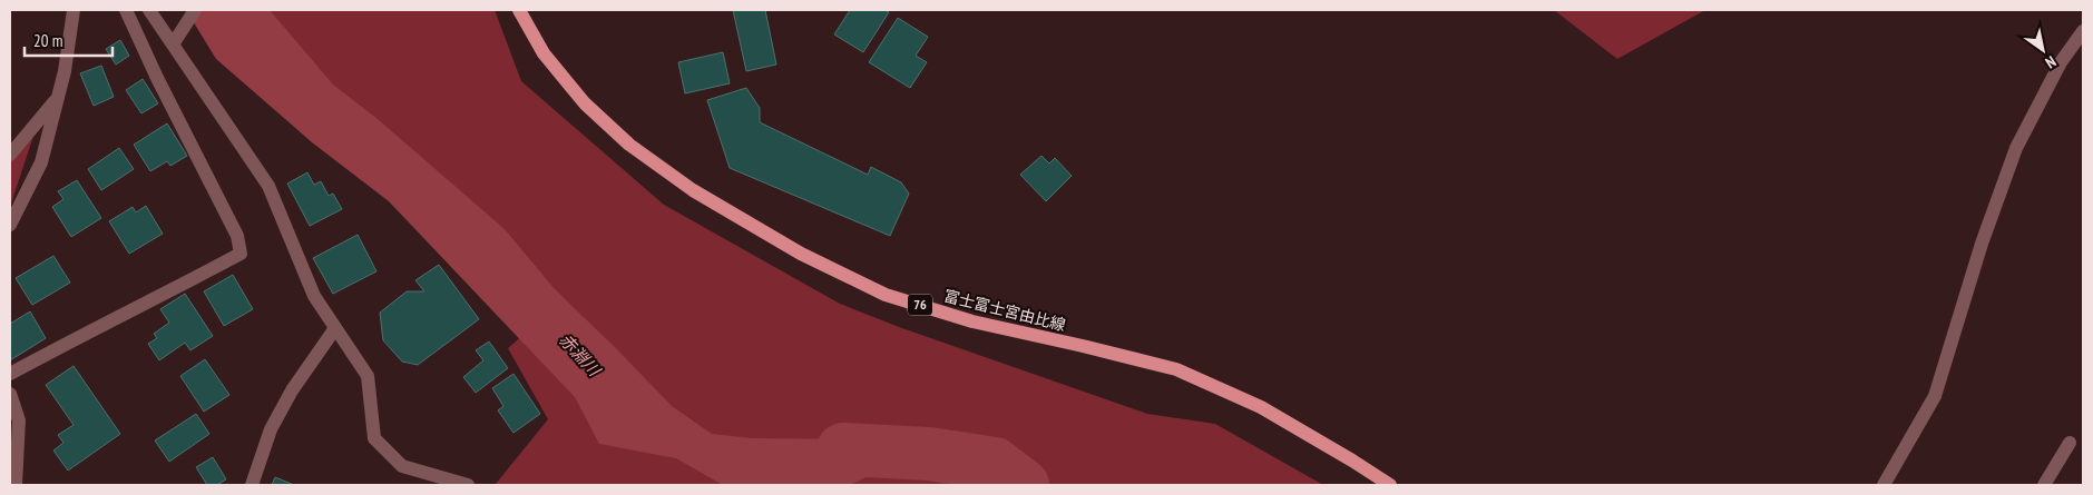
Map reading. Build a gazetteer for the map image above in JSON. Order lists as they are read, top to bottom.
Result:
{
  "streets": {
    "main road": ["76", "富士富士宮由比線"]
  },
  "water": ["赤淵川"],
  "scale_bar": "20 m",
  "north": "bottom right"
}
